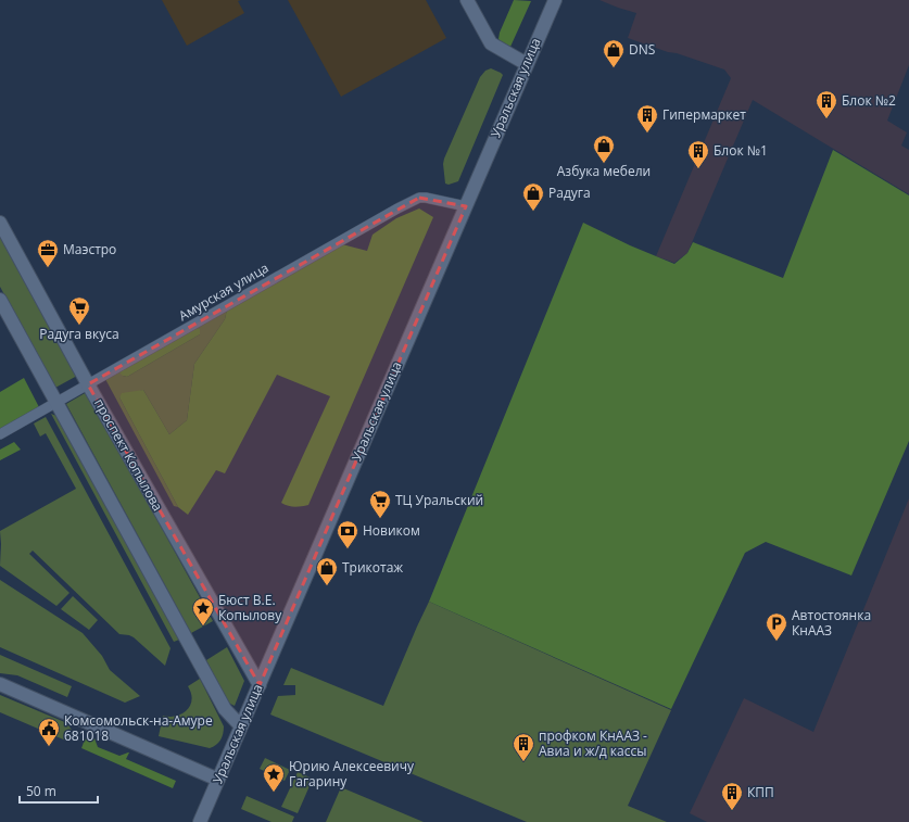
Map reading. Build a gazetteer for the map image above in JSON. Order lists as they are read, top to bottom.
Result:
{
  "streets": {
    "street": ["Уральская улица", "Амурская улица", "проспект Копылова"]
  },
  "crossings": [
    ["Уральская улица", "Амурская улица"],
    ["Уральская улица", "проспект Копылова"],
    ["Амурская улица", "проспект Копылова"]
  ],
  "places": {
    "shop": [
      "DNS",
      "Азбука мебели",
      "Радуга",
      "Трикотаж"
    ],
    "building": [
      "Блок №2",
      "Гипермаркет",
      "Блок №1",
      "профком КнААЗ - Авиа и ж/д кассы",
      "КПП"
    ],
    "office": ["Маэстро"],
    "supermarket": ["Радуга вкуса", "ТЦ Уральский"],
    "bank": ["Новиком"],
    "place": ["Бюст В.Е. Копылову", "Юрию Алексеевичу Гагарину"],
    "parking": ["Автостоянка КнААЗ"],
    "public building": ["Комсомольск-на-Амуре 681018"]
  },
  "scale_bar": "50 m"
}
